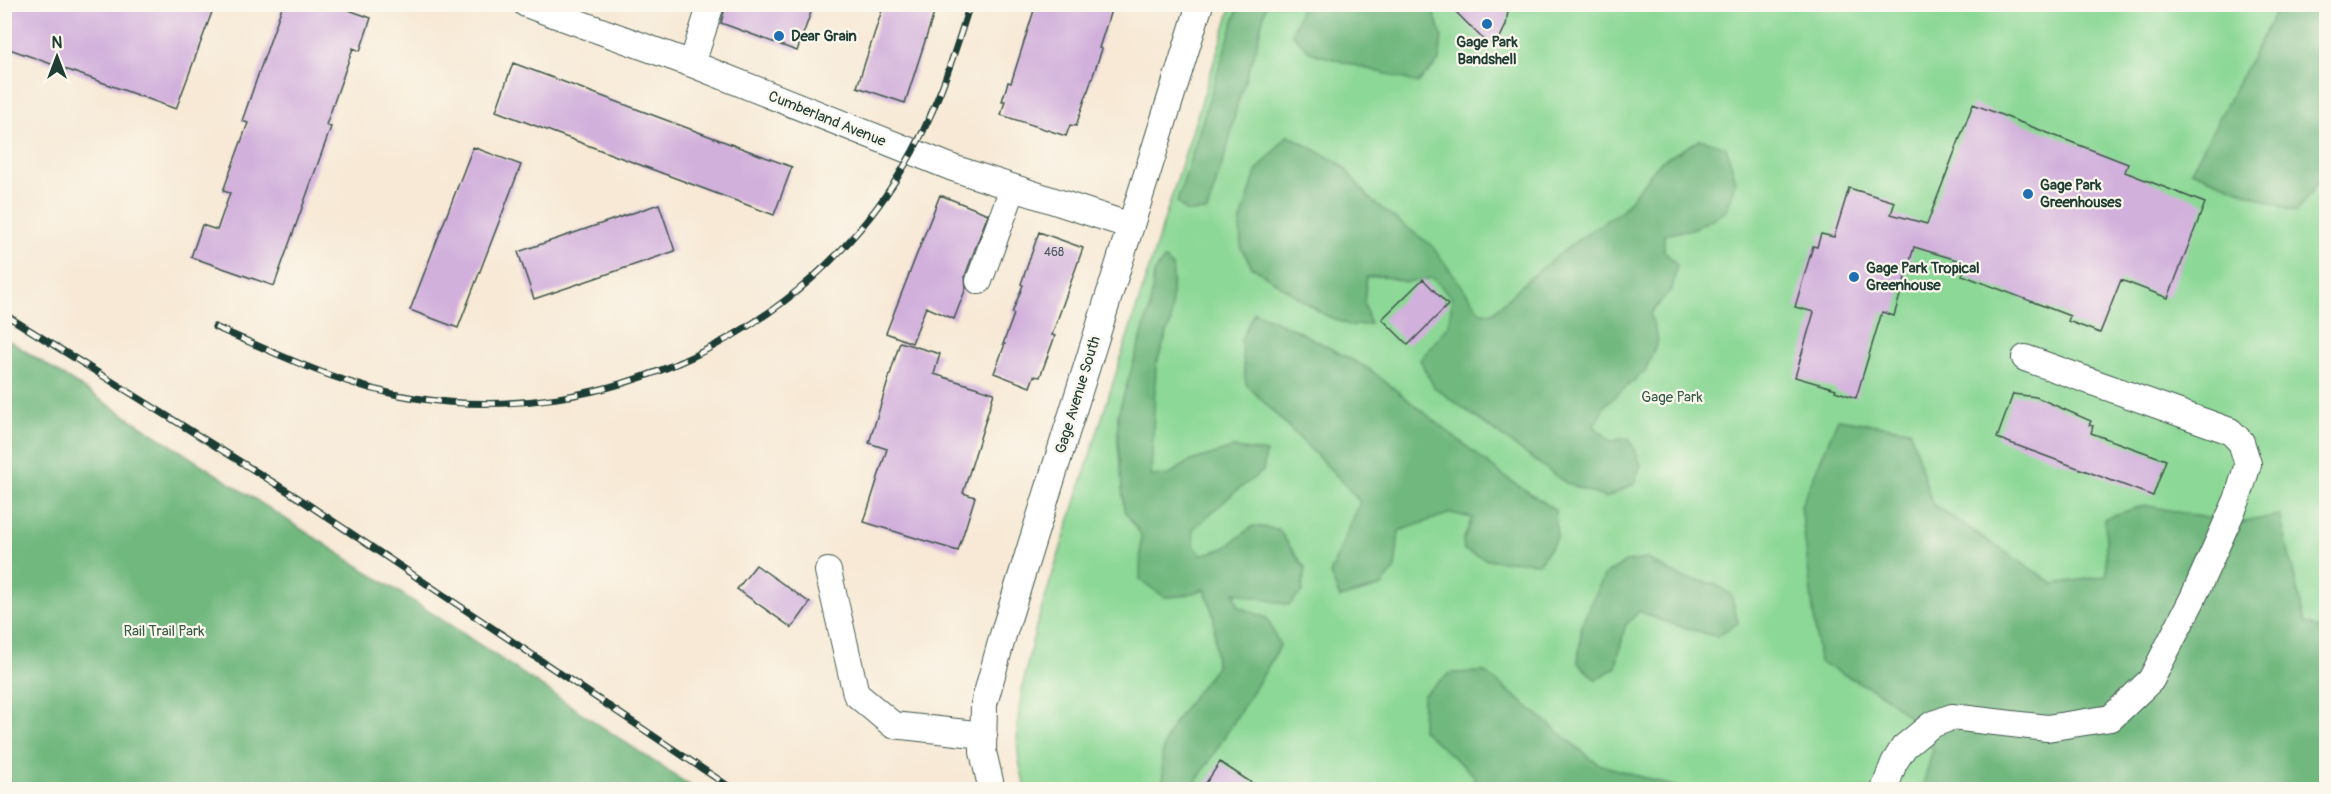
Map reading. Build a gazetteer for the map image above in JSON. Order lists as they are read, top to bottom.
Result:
{
  "streets": {
    "street": ["Cumberland Avenue", "Gage Avenue South"]
  },
  "crossings": [
    ["Cumberland Avenue", "Gage Avenue South"]
  ],
  "parks": ["Gage Park", "Rail Trail Park"],
  "places": [
    "Gage Park Bandshell",
    "Dear Grain",
    "Gage Park Greenhouses",
    "Gage Park Tropical Greenhouse"
  ],
  "house_numbers": ["468"],
  "north": "top"
}
